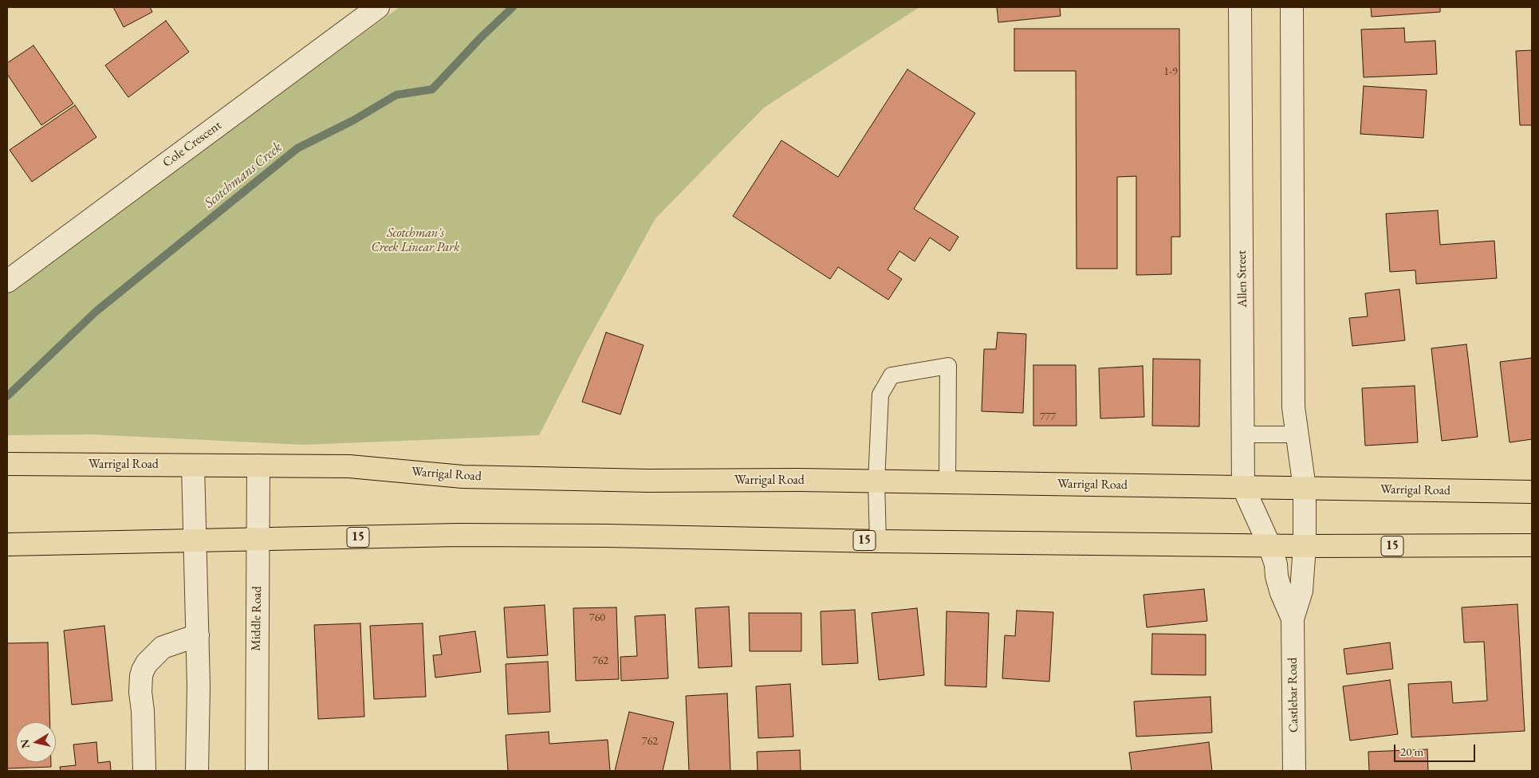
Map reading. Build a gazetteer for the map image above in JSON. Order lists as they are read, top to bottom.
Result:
{
  "streets": {
    "highway": ["Warrigal Road", "15"],
    "street": [
      "Cole Crescent",
      "Allen Street",
      "Middle Road",
      "Castlebar Road"
    ]
  },
  "crossings": [
    ["Allen Street", "Warrigal Road"],
    ["Allen Street", "15"],
    ["Allen Street", "Castlebar Road"],
    ["Warrigal Road", "Middle Road"],
    ["15", "Middle Road"],
    ["15", "Castlebar Road"]
  ],
  "water": ["Scotchmans Creek"],
  "parks": ["Scotchman's Creek Linear Park"],
  "house_numbers": [
    "1-9",
    "777",
    "760",
    "762",
    "762"
  ],
  "scale_bar": "20 m",
  "north": "left"
}
